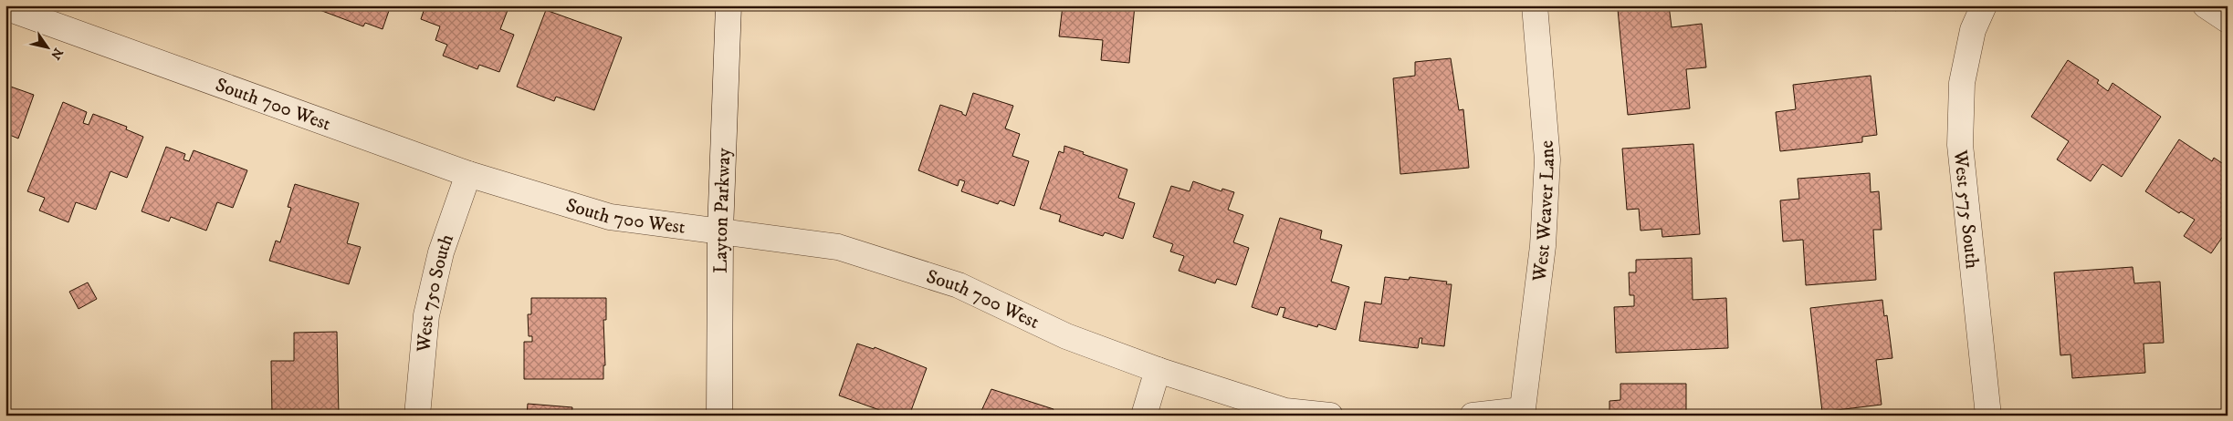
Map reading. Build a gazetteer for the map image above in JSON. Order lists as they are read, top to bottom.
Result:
{
  "streets": {
    "street": [
      "South 700 West",
      "West 575 South",
      "Layton Parkway",
      "West Weaver Lane",
      "West 750 South"
    ]
  },
  "crossings": [
    ["South 700 West", "Layton Parkway"],
    ["South 700 West", "West 750 South"]
  ],
  "north": "bottom right"
}
